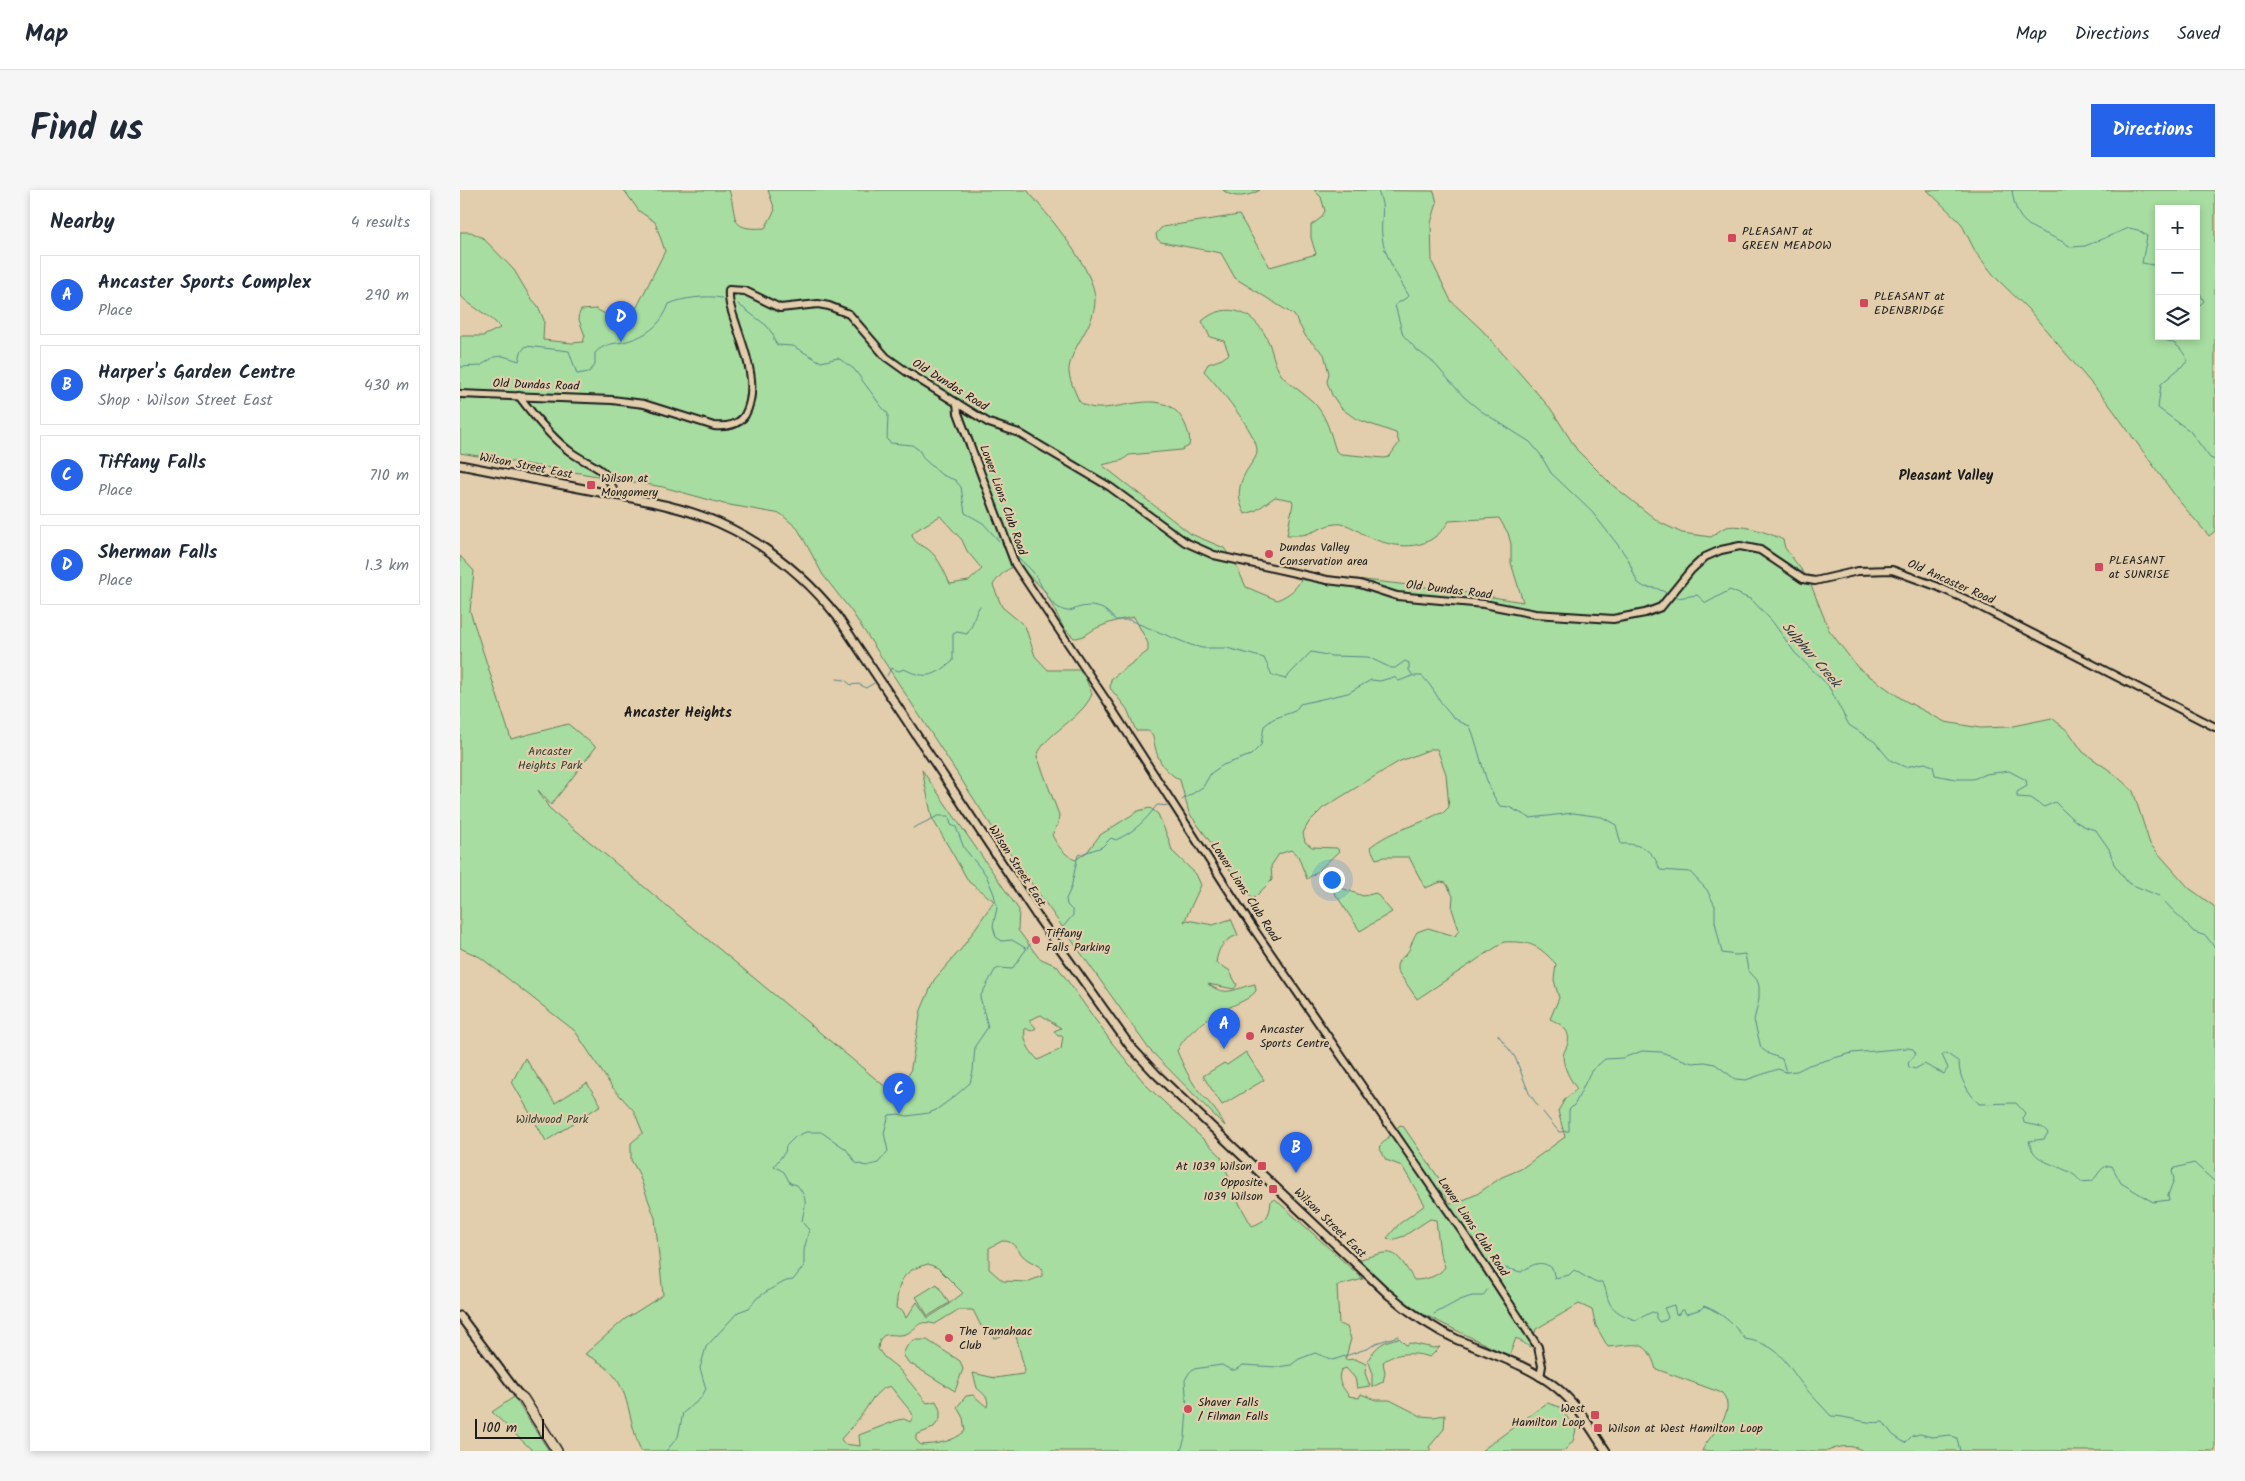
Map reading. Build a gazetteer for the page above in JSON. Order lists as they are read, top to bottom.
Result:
{
  "streets": {
    "main road": ["Wilson Street East"],
    "street": ["Old Dundas Road", "Lower Lions Club Road", "Old Ancaster Road"]
  },
  "crossings": [
    ["Old Dundas Road", "Lower Lions Club Road"],
    ["Old Dundas Road", "Old Ancaster Road"],
    ["Wilson Street East", "Lower Lions Club Road"]
  ],
  "districts": ["Pleasant Valley", "Ancaster Heights"],
  "water": ["Sulphur Creek"],
  "parks": ["Ancaster Heights Park", "Wildwood Park"],
  "places": {
    "transit": [
      "PLEASANT at GREEN MEADOW",
      "PLEASANT at EDENBRIDGE",
      "Wilson at Mongomery",
      "PLEASANT at SUNRISE",
      "At 1039 Wilson",
      "Opposite 1039 Wilson",
      "West Hamilton Loop",
      "Wilson at West Hamilton Loop"
    ],
    "other": [
      "Dundas Valley Conservation area",
      "Tiffany Falls Parking",
      "Ancaster Sports Centre",
      "The Tamahaac Club",
      "Shaver Falls / Filman Falls"
    ]
  },
  "scale_bar": "100 m",
  "page": {
    "header": "Map",
    "nav": ["Map", "Directions", "Saved"],
    "title": "Find us",
    "buttons": "Directions",
    "heading": ["Nearby", "4 results"],
    "map_buttons": ["+", "−"],
    "list": [
      {
        "mark": "A",
        "name": "Ancaster Sports Complex",
        "note": "Place",
        "value": "290 m"
      },
      {
        "mark": "B",
        "name": "Harper's Garden Centre",
        "note": "Shop · Wilson Street East",
        "value": "430 m"
      },
      {
        "mark": "C",
        "name": "Tiffany Falls",
        "note": "Place",
        "value": "710 m"
      },
      {
        "mark": "D",
        "name": "Sherman Falls",
        "note": "Place",
        "value": "1.3 km"
      }
    ],
    "pins": [
      "D",
      "A",
      "C",
      "B"
    ],
    "scale": "100 m"
  }
}
